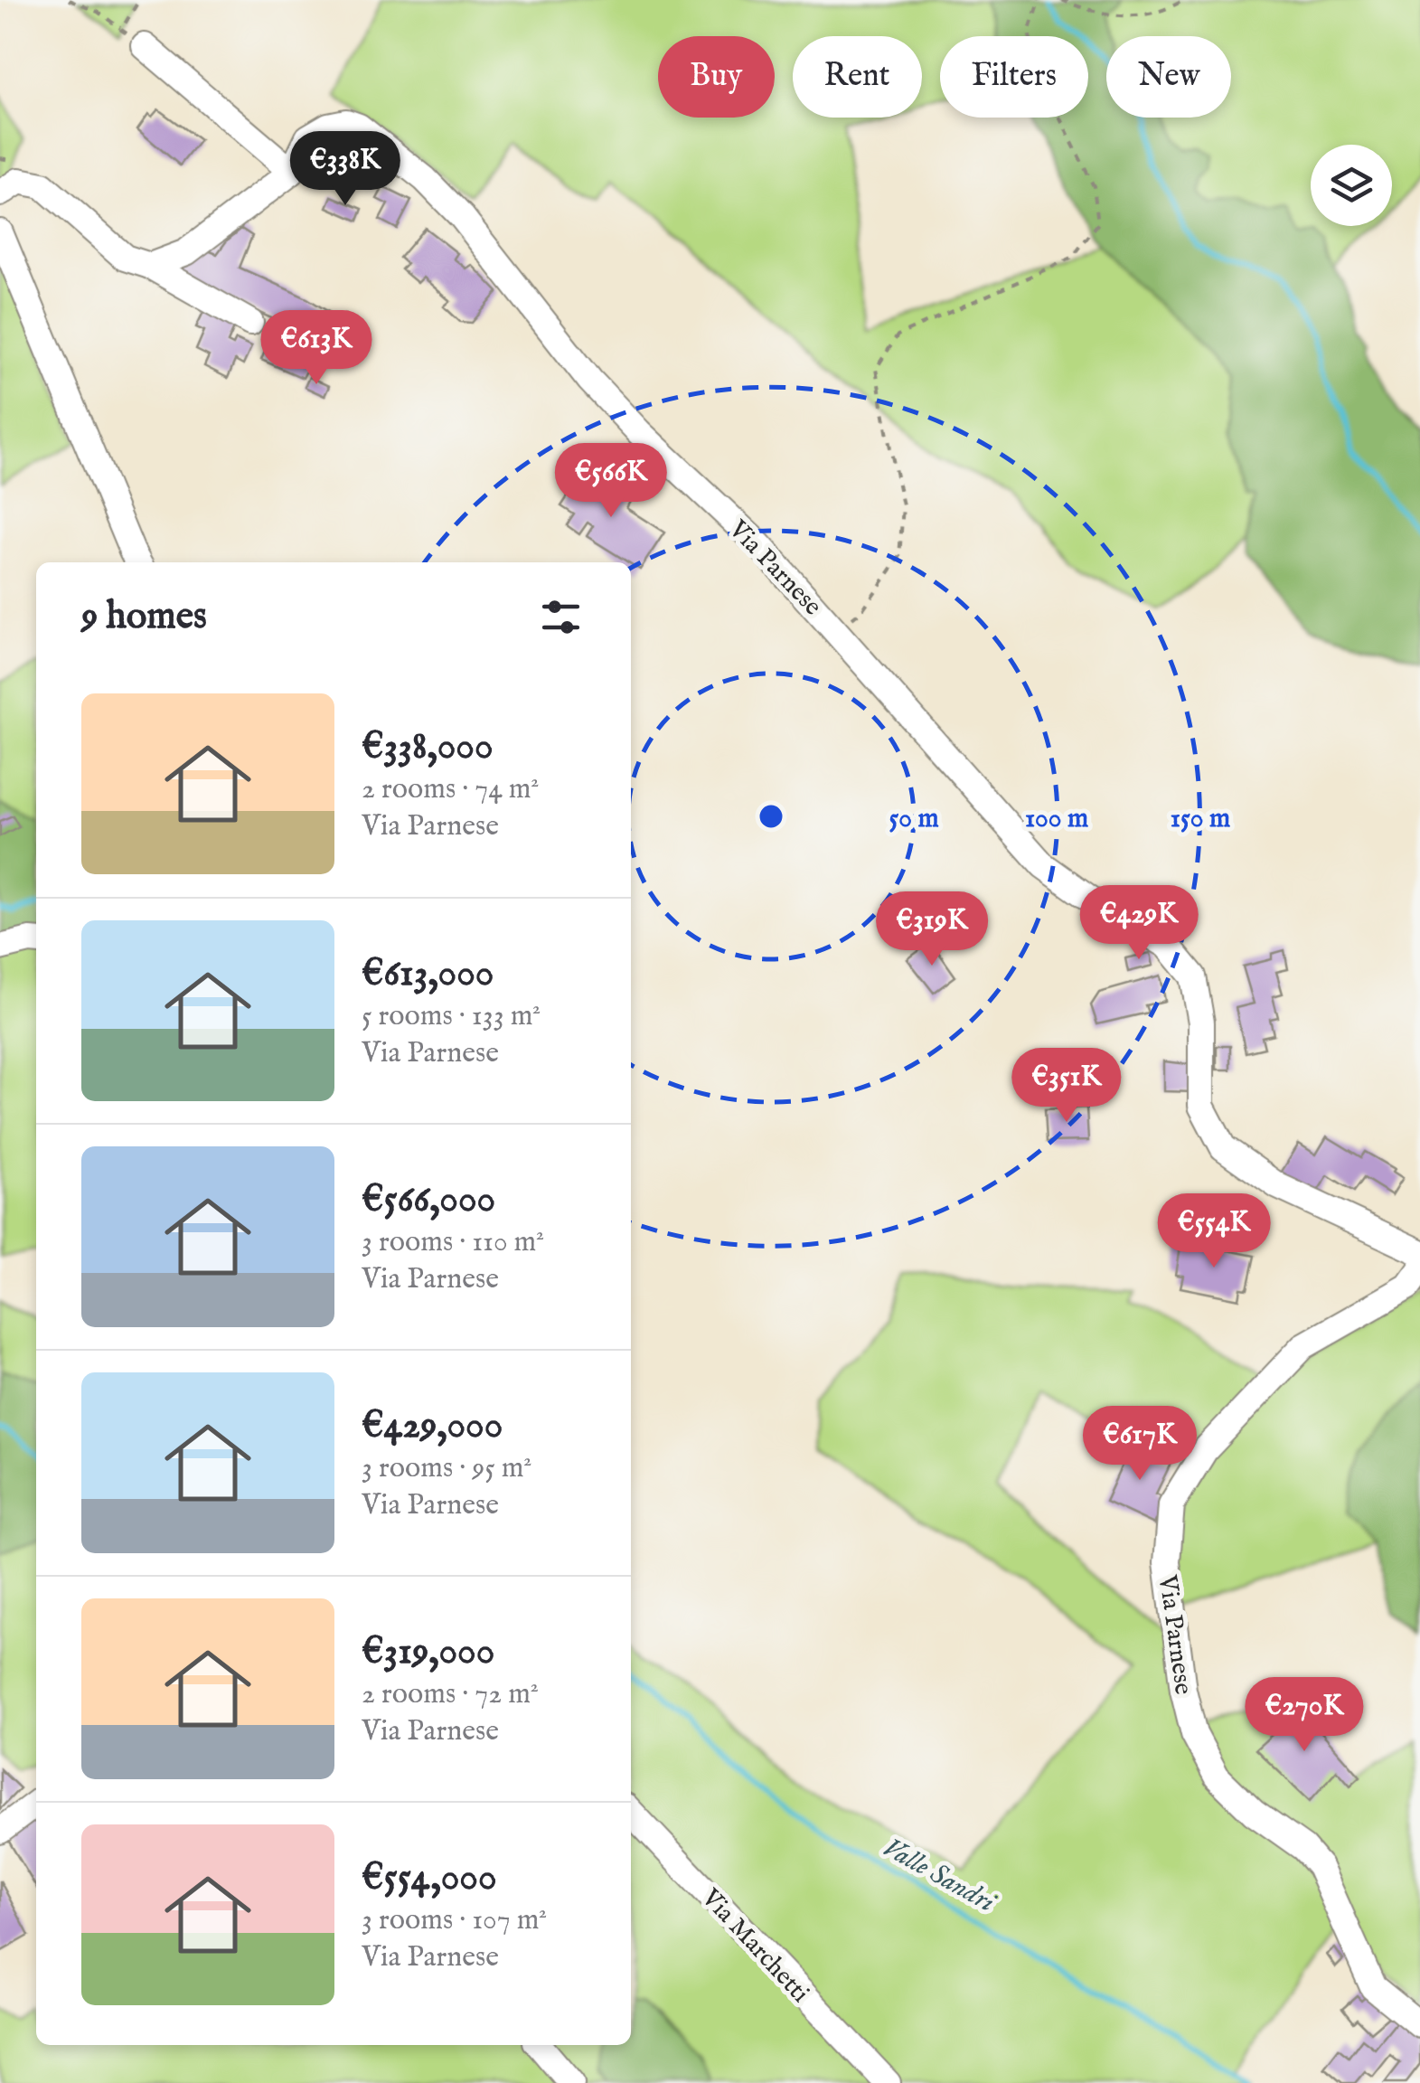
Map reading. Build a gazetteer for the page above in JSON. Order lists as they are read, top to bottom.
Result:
{
  "streets": {
    "street": ["Via Parnese", "Via Marchetti"]
  },
  "water": ["Valle Sandri"],
  "page": {
    "chip": [
      "Buy",
      "Rent",
      "Filters",
      "New"
    ],
    "price": [
      "€338K",
      "€613K",
      "€566K",
      "€429K",
      "€319K",
      "€351K",
      "€554K",
      "€617K",
      "€270K"
    ],
    "heading": "9 homes",
    "list": [
      {
        "name": "€338,000",
        "note": "2 rooms · 74 m² · Via Parnese"
      },
      {
        "name": "€613,000",
        "note": "5 rooms · 133 m² · Via Parnese"
      },
      {
        "name": "€566,000",
        "note": "3 rooms · 110 m² · Via Parnese"
      },
      {
        "name": "€429,000",
        "note": "3 rooms · 95 m² · Via Parnese"
      },
      {
        "name": "€319,000",
        "note": "2 rooms · 72 m² · Via Parnese"
      },
      {
        "name": "€554,000",
        "note": "3 rooms · 107 m² · Via Parnese"
      }
    ]
  },
  "rings": ["50 m", "100 m", "150 m"]
}
